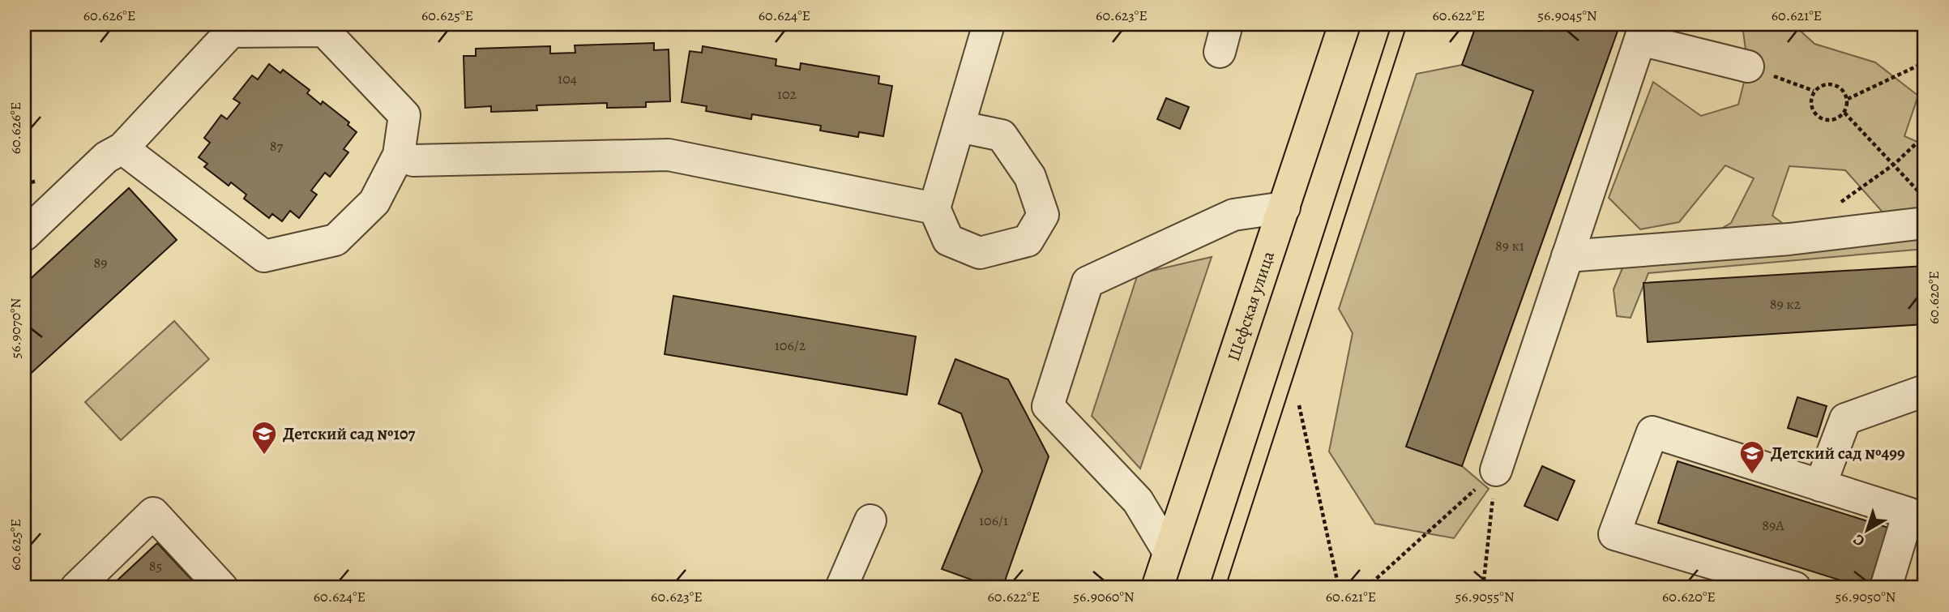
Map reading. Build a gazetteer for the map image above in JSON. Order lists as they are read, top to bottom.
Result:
{
  "streets": {
    "main road": ["Шефская улица"]
  },
  "places": {
    "school or university": ["Детский сад №107", "Детский сад №499"]
  },
  "house_numbers": [
    "104",
    "102",
    "87",
    "89 к1",
    "89",
    "89 к2",
    "106/2",
    "106/1",
    "89А",
    "85"
  ],
  "north": "bottom left",
  "coordinates": [
    "60.626°E",
    "60.625°E",
    "60.624°E",
    "60.623°E",
    "60.622°E",
    "56.9045°N",
    "60.621°E",
    "60.620°E",
    "56.9070°N",
    "56.9060°N",
    "56.9055°N",
    "56.9050°N"
  ]
}
